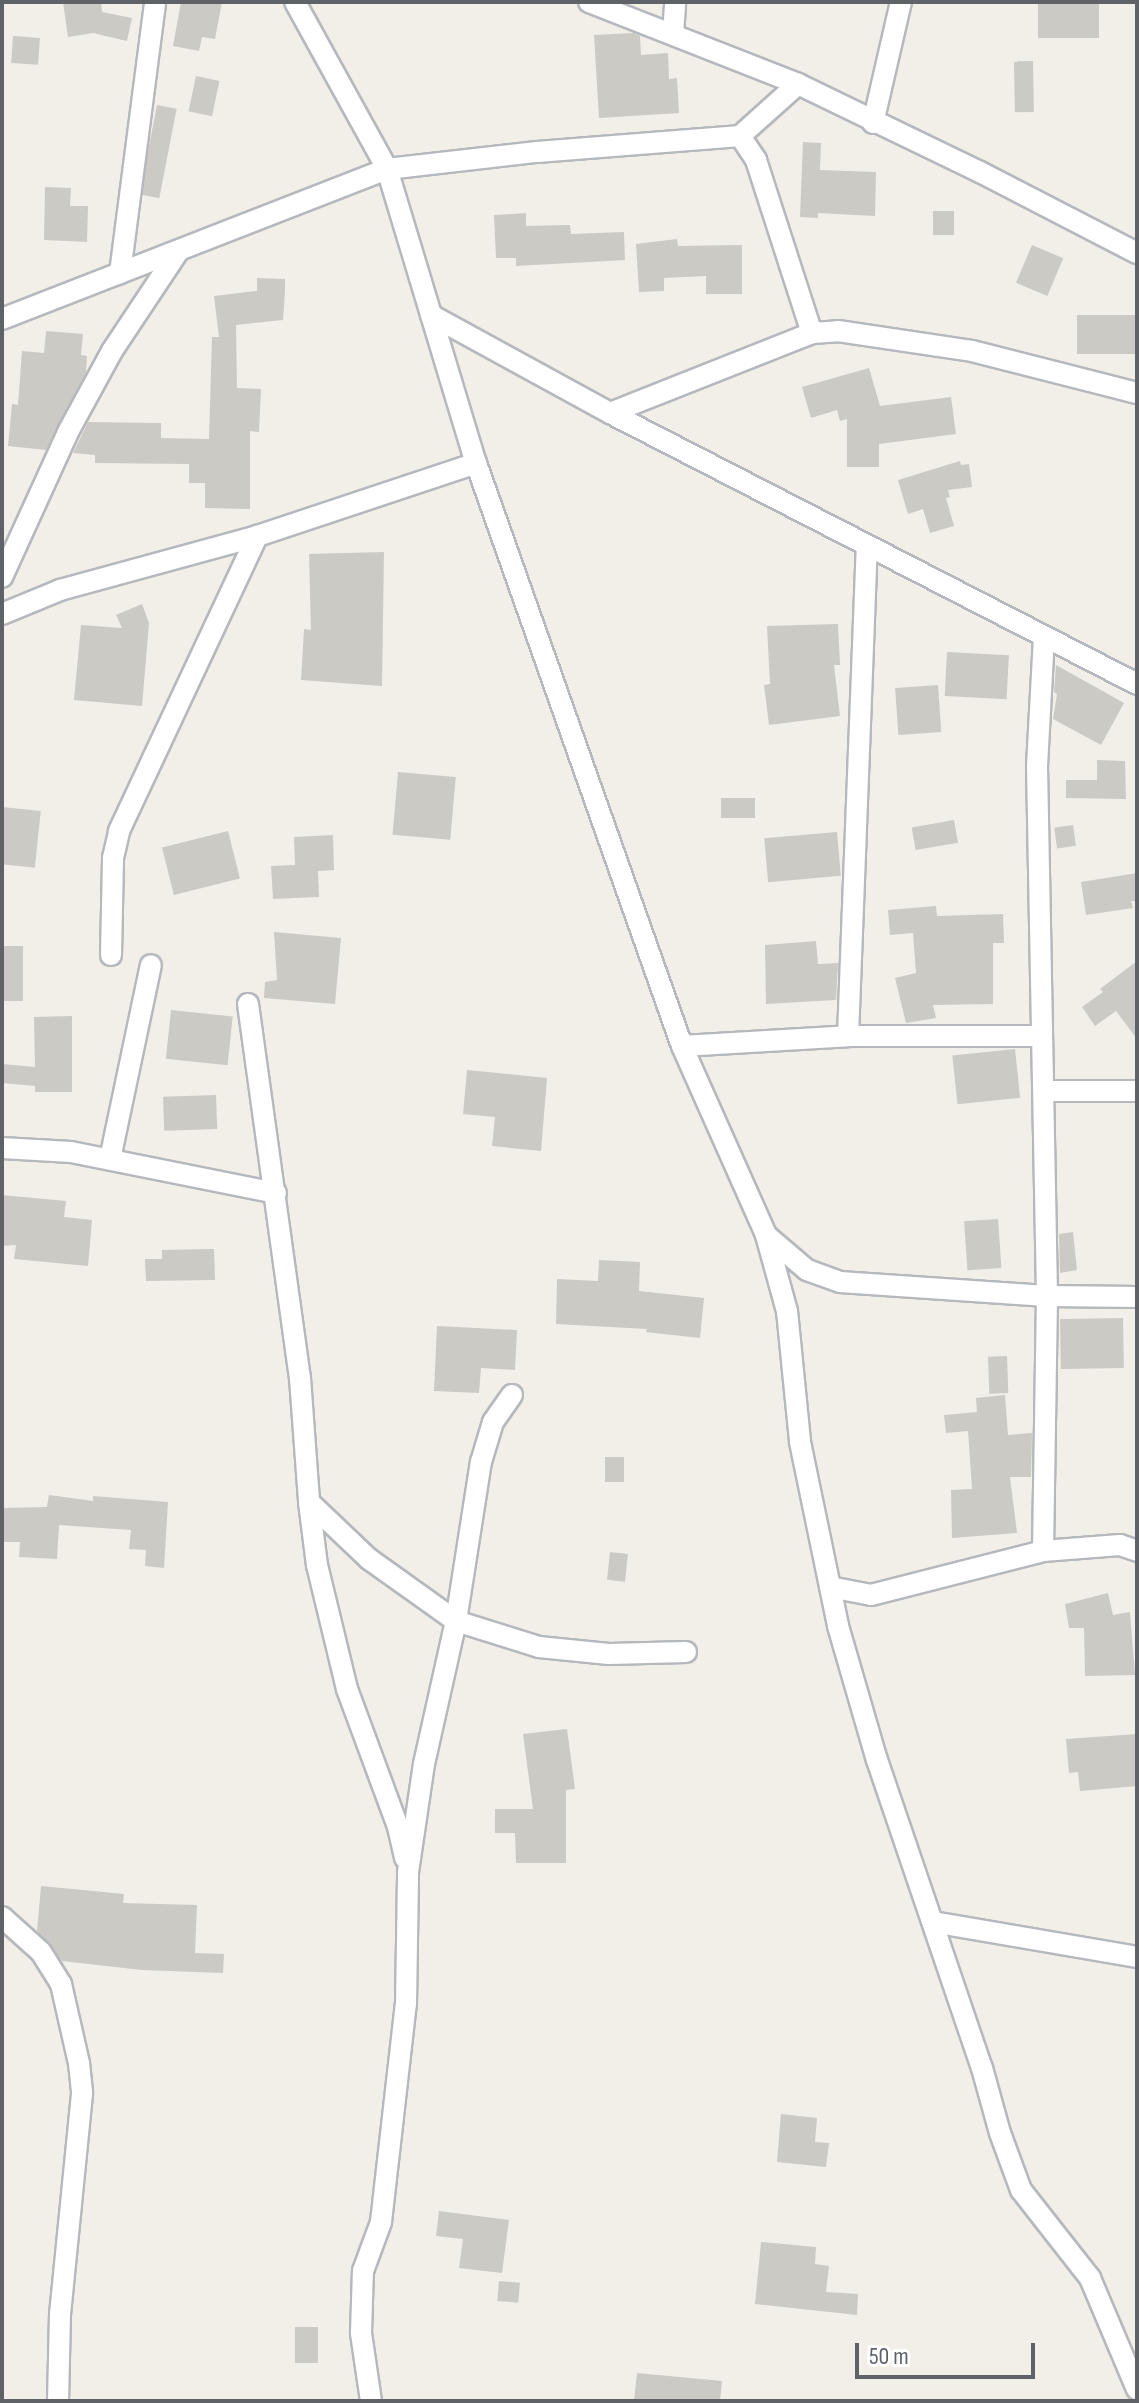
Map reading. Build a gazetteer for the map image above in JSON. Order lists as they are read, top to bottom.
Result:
{
  "scale_bar": "50 m"
}
